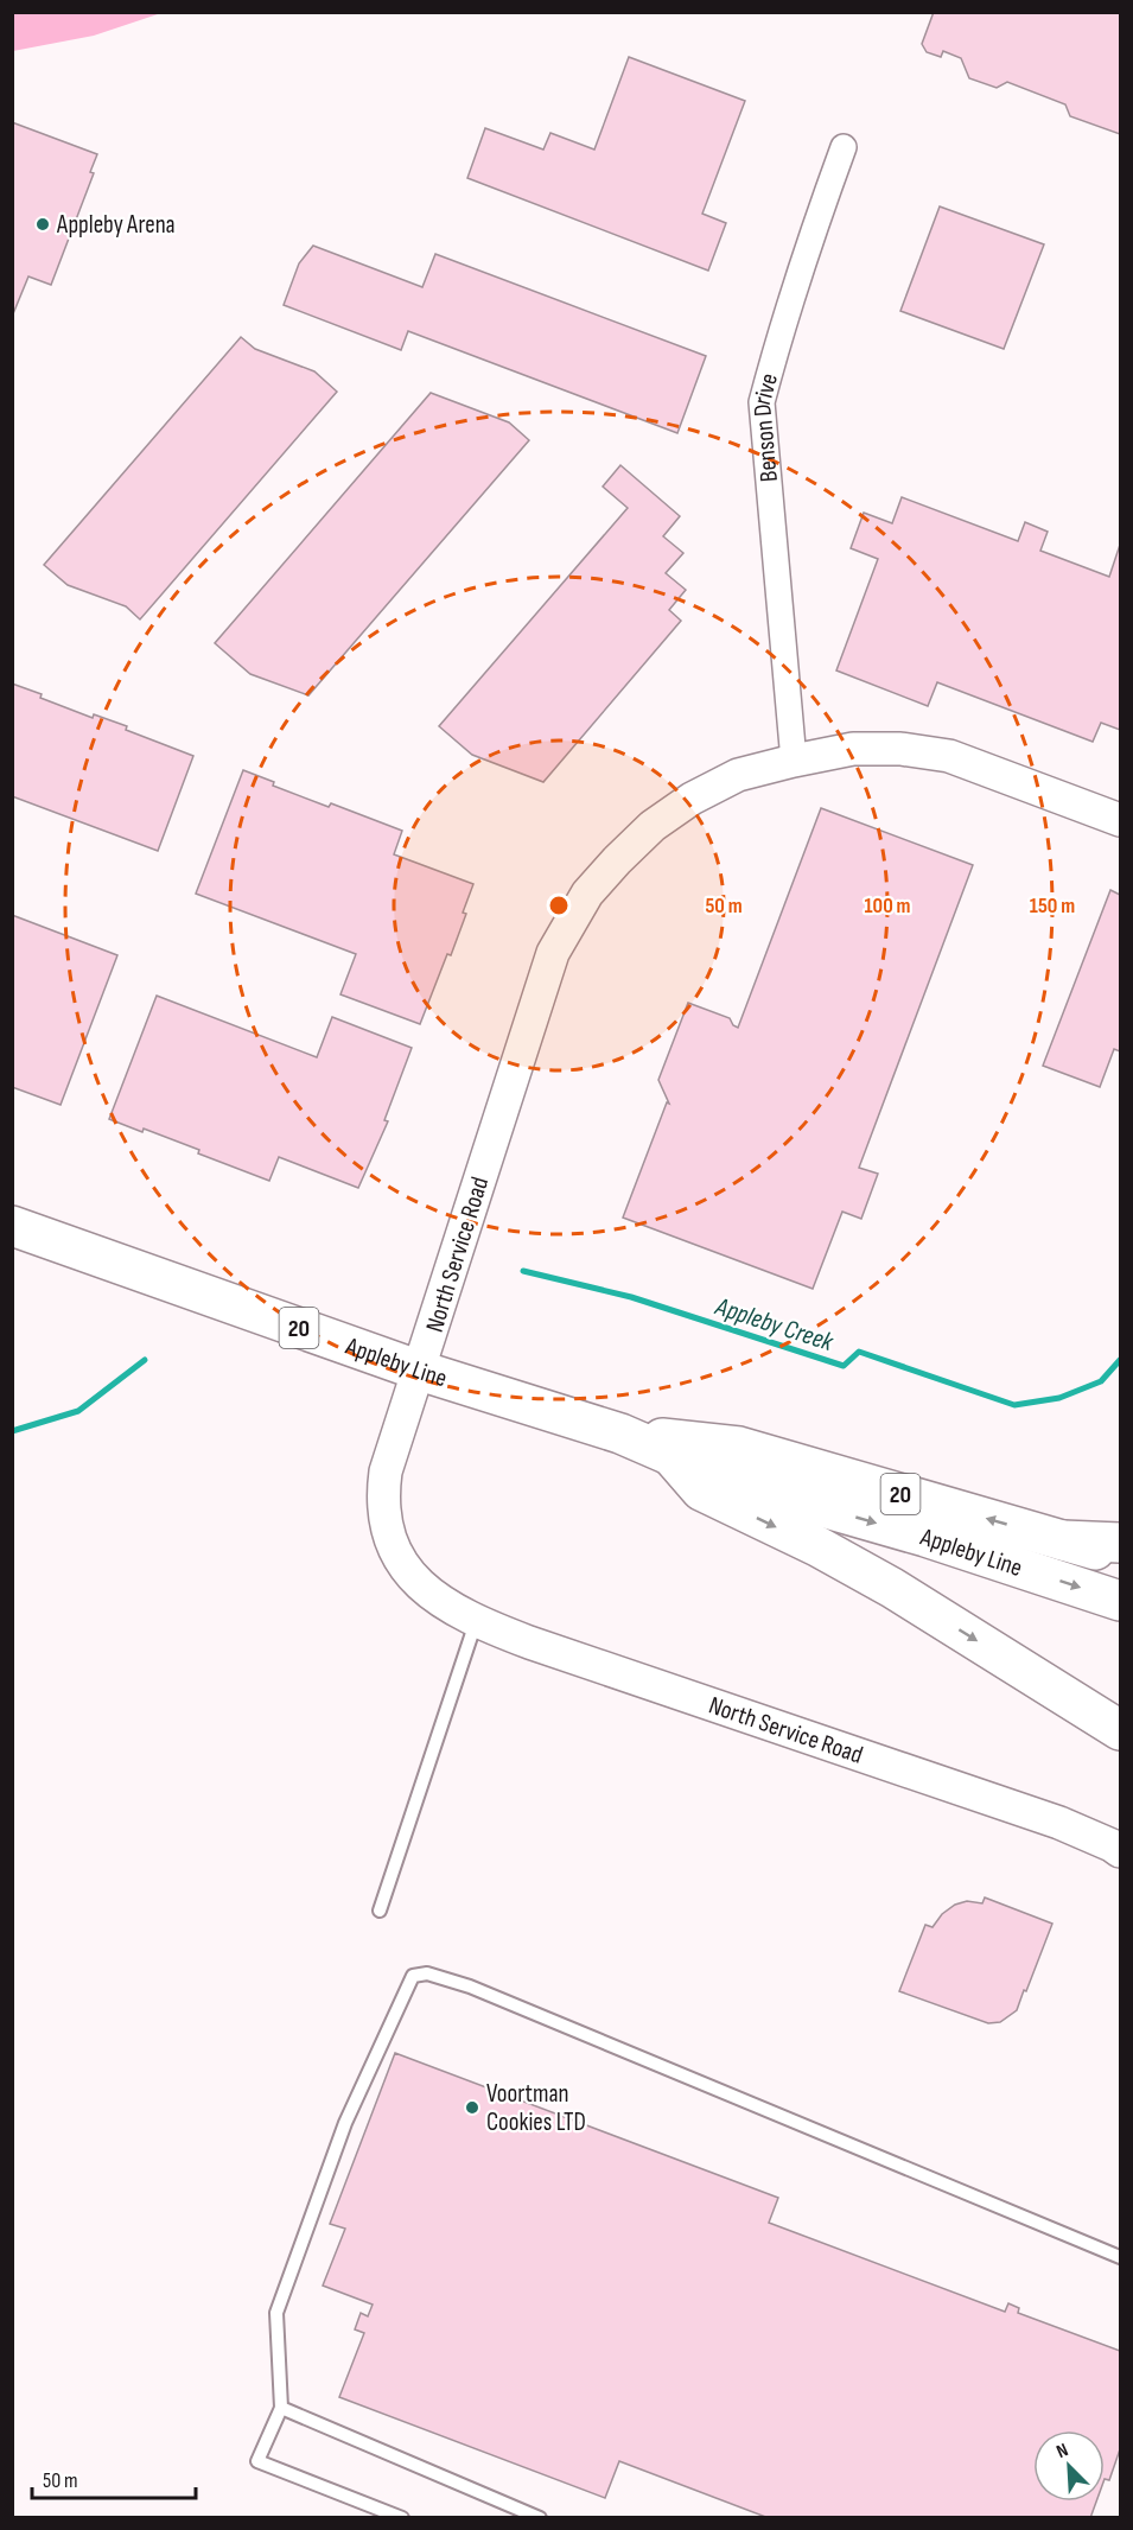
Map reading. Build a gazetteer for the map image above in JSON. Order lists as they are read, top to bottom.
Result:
{
  "streets": {
    "main road": ["20", "Appleby Line"],
    "street": ["Benson Drive", "North Service Road"]
  },
  "crossings": [
    ["Benson Drive", "North Service Road"],
    ["North Service Road", "Appleby Line"]
  ],
  "water": ["Appleby Creek"],
  "places": ["Appleby Arena", "Voortman Cookies LTD"],
  "scale_bar": "50 m",
  "north": "top left",
  "rings": ["50 m", "100 m", "150 m"]
}
